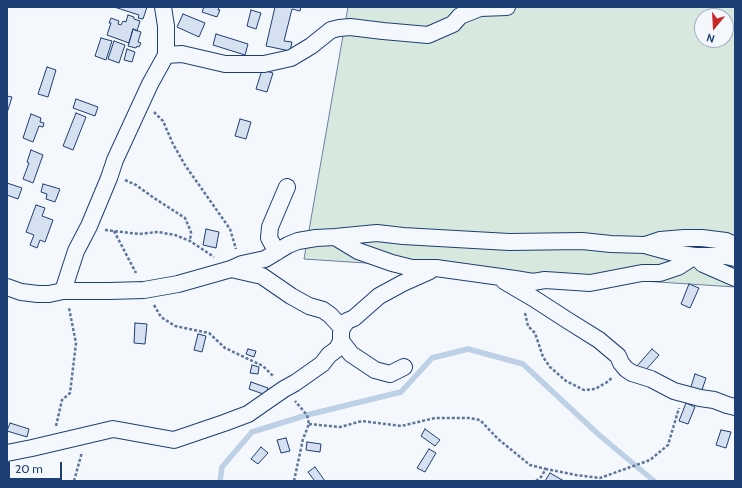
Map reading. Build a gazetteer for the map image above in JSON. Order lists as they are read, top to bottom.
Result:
{
  "scale_bar": "20 m",
  "north": "bottom"
}
